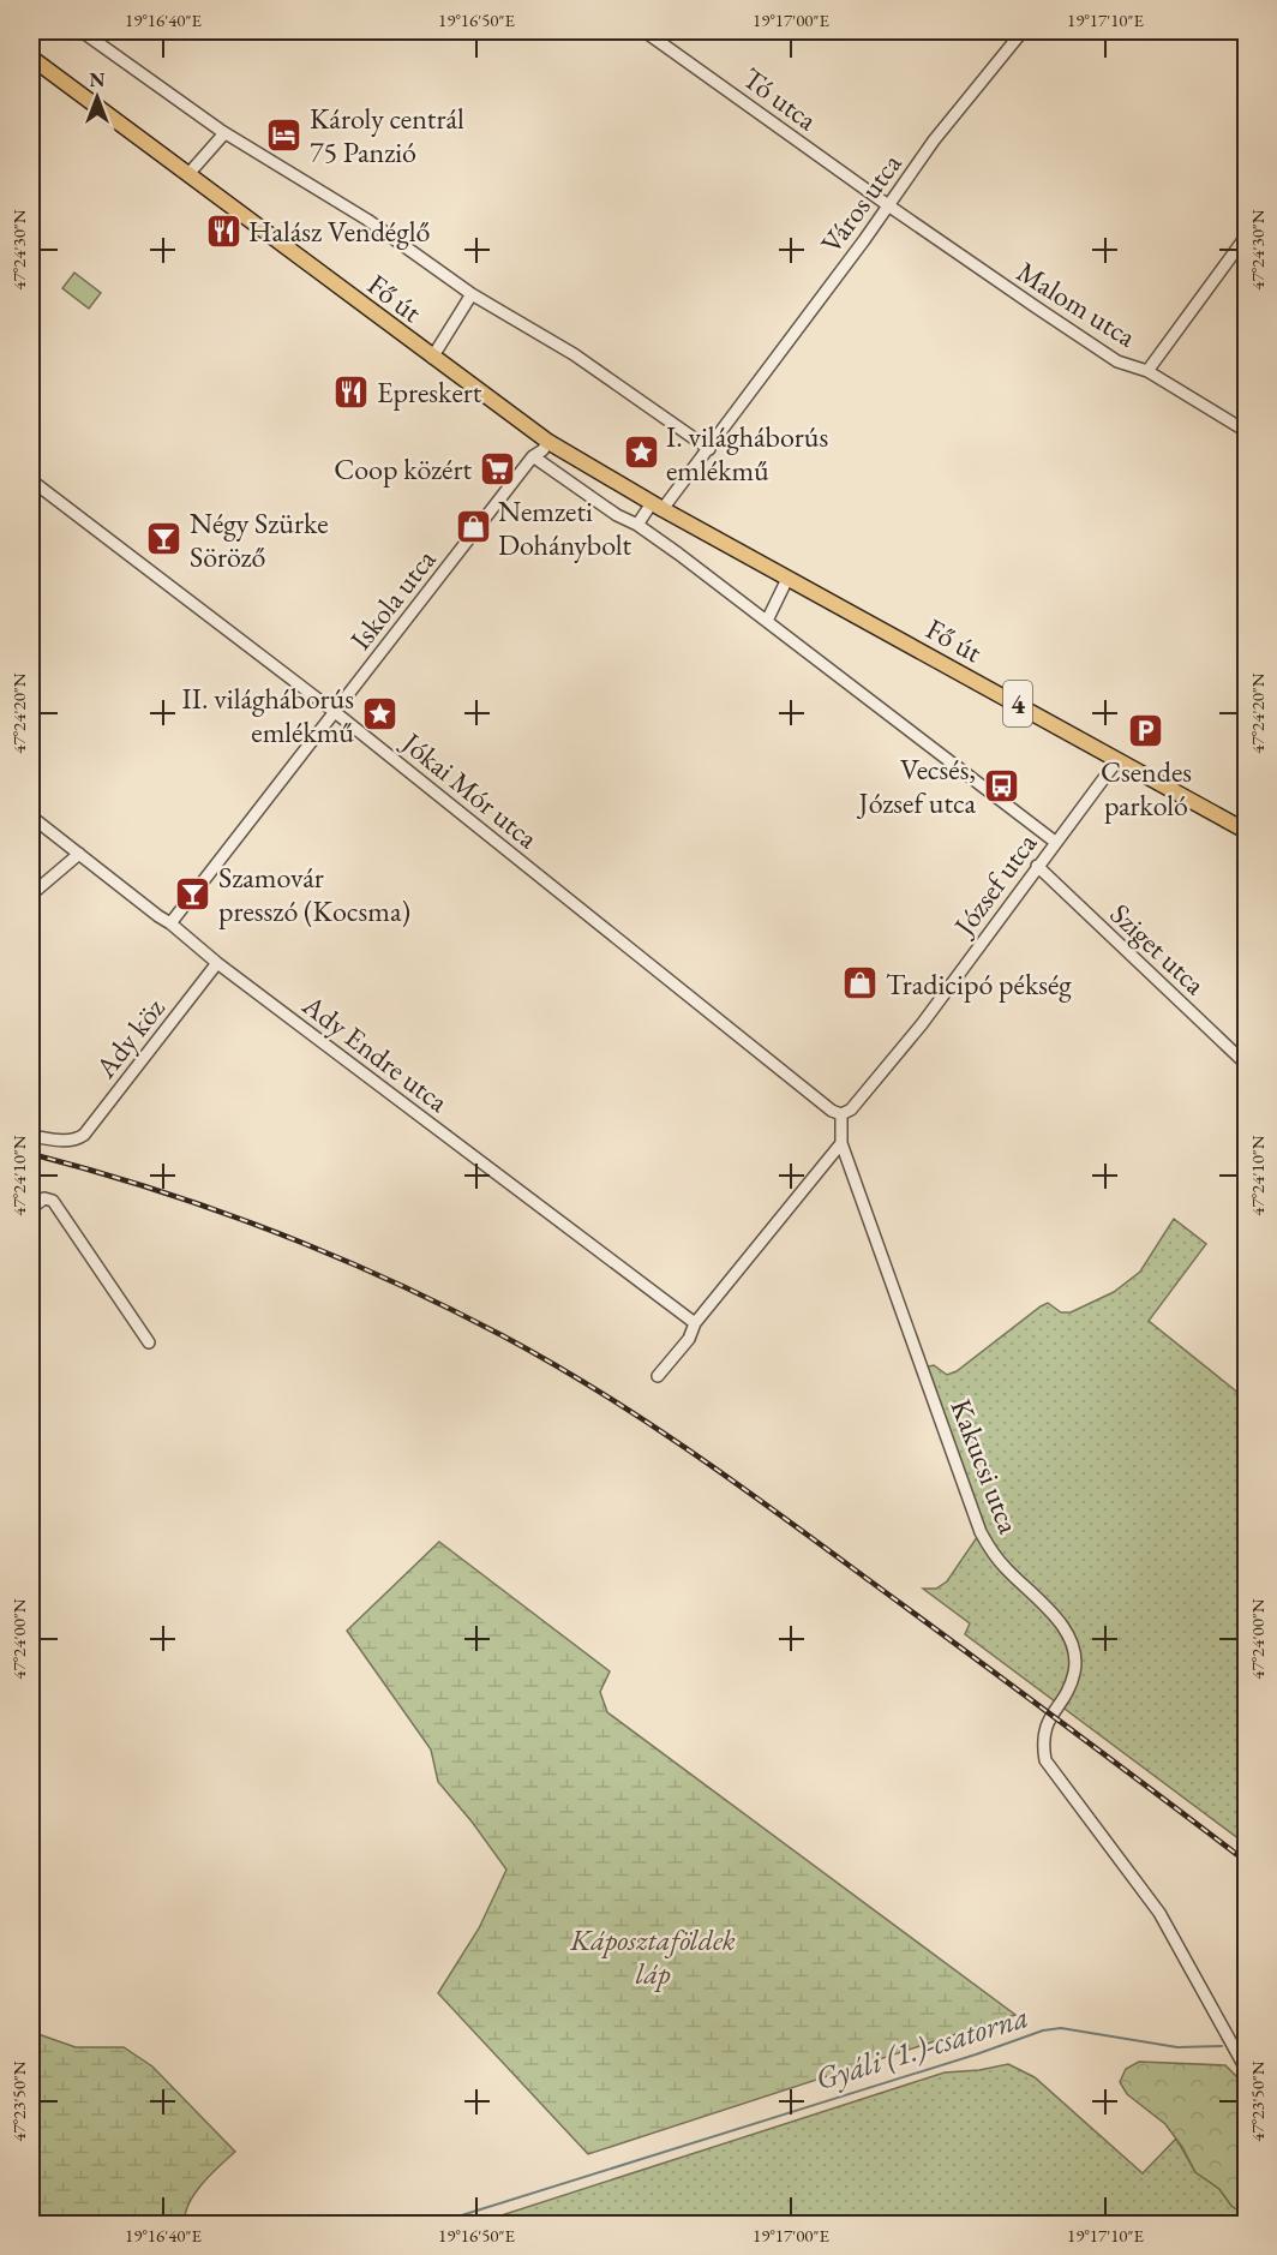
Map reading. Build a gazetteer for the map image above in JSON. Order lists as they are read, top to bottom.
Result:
{
  "streets": {
    "main road": ["Fő út", "4"],
    "street": [
      "Tó utca",
      "Város utca",
      "Malom utca",
      "Iskola utca",
      "Jókai Mór utca",
      "József utca",
      "Sziget utca",
      "Ady köz",
      "Ady Endre utca",
      "Kakucsi utca"
    ]
  },
  "crossings": [
    ["Tó utca", "Város utca"],
    ["Tó utca", "Malom utca"],
    ["Város utca", "Fő út"],
    ["Város utca", "Malom utca"],
    ["Fő út", "Iskola utca"],
    ["Fő út", "József utca"],
    ["Iskola utca", "Jókai Mór utca"],
    ["Iskola utca", "Ady Endre utca"],
    ["Jókai Mór utca", "József utca"],
    ["József utca", "Sziget utca"],
    ["Ady köz", "Ady Endre utca"]
  ],
  "water": ["Gyáli (1.)-csatorna"],
  "parks": ["Káposztaföldek láp"],
  "places": {
    "hotel": ["Károly centrál 75 Panzió"],
    "restaurant": ["Halász Vendéglő", "Epreskert"],
    "place": ["I. világháborús emlékmű", "II. világháborús emlékmű"],
    "supermarket": ["Coop közért"],
    "shop": ["Nemzeti Dohánybolt", "Tradicipó pékség"],
    "bar": ["Négy Szürke Söröző", "Szamovár presszó (Kocsma)"],
    "parking": ["Csendes parkoló"],
    "bus stop": ["Vecsés, József utca"]
  },
  "north": "top",
  "coordinates": [
    "19°16'40\"E",
    "19°16'50\"E",
    "19°17'00\"E",
    "19°17'10\"E",
    "47°24'30\"N",
    "47°24'20\"N",
    "47°24'10\"N",
    "47°24'00\"N",
    "47°23'50\"N"
  ]
}
